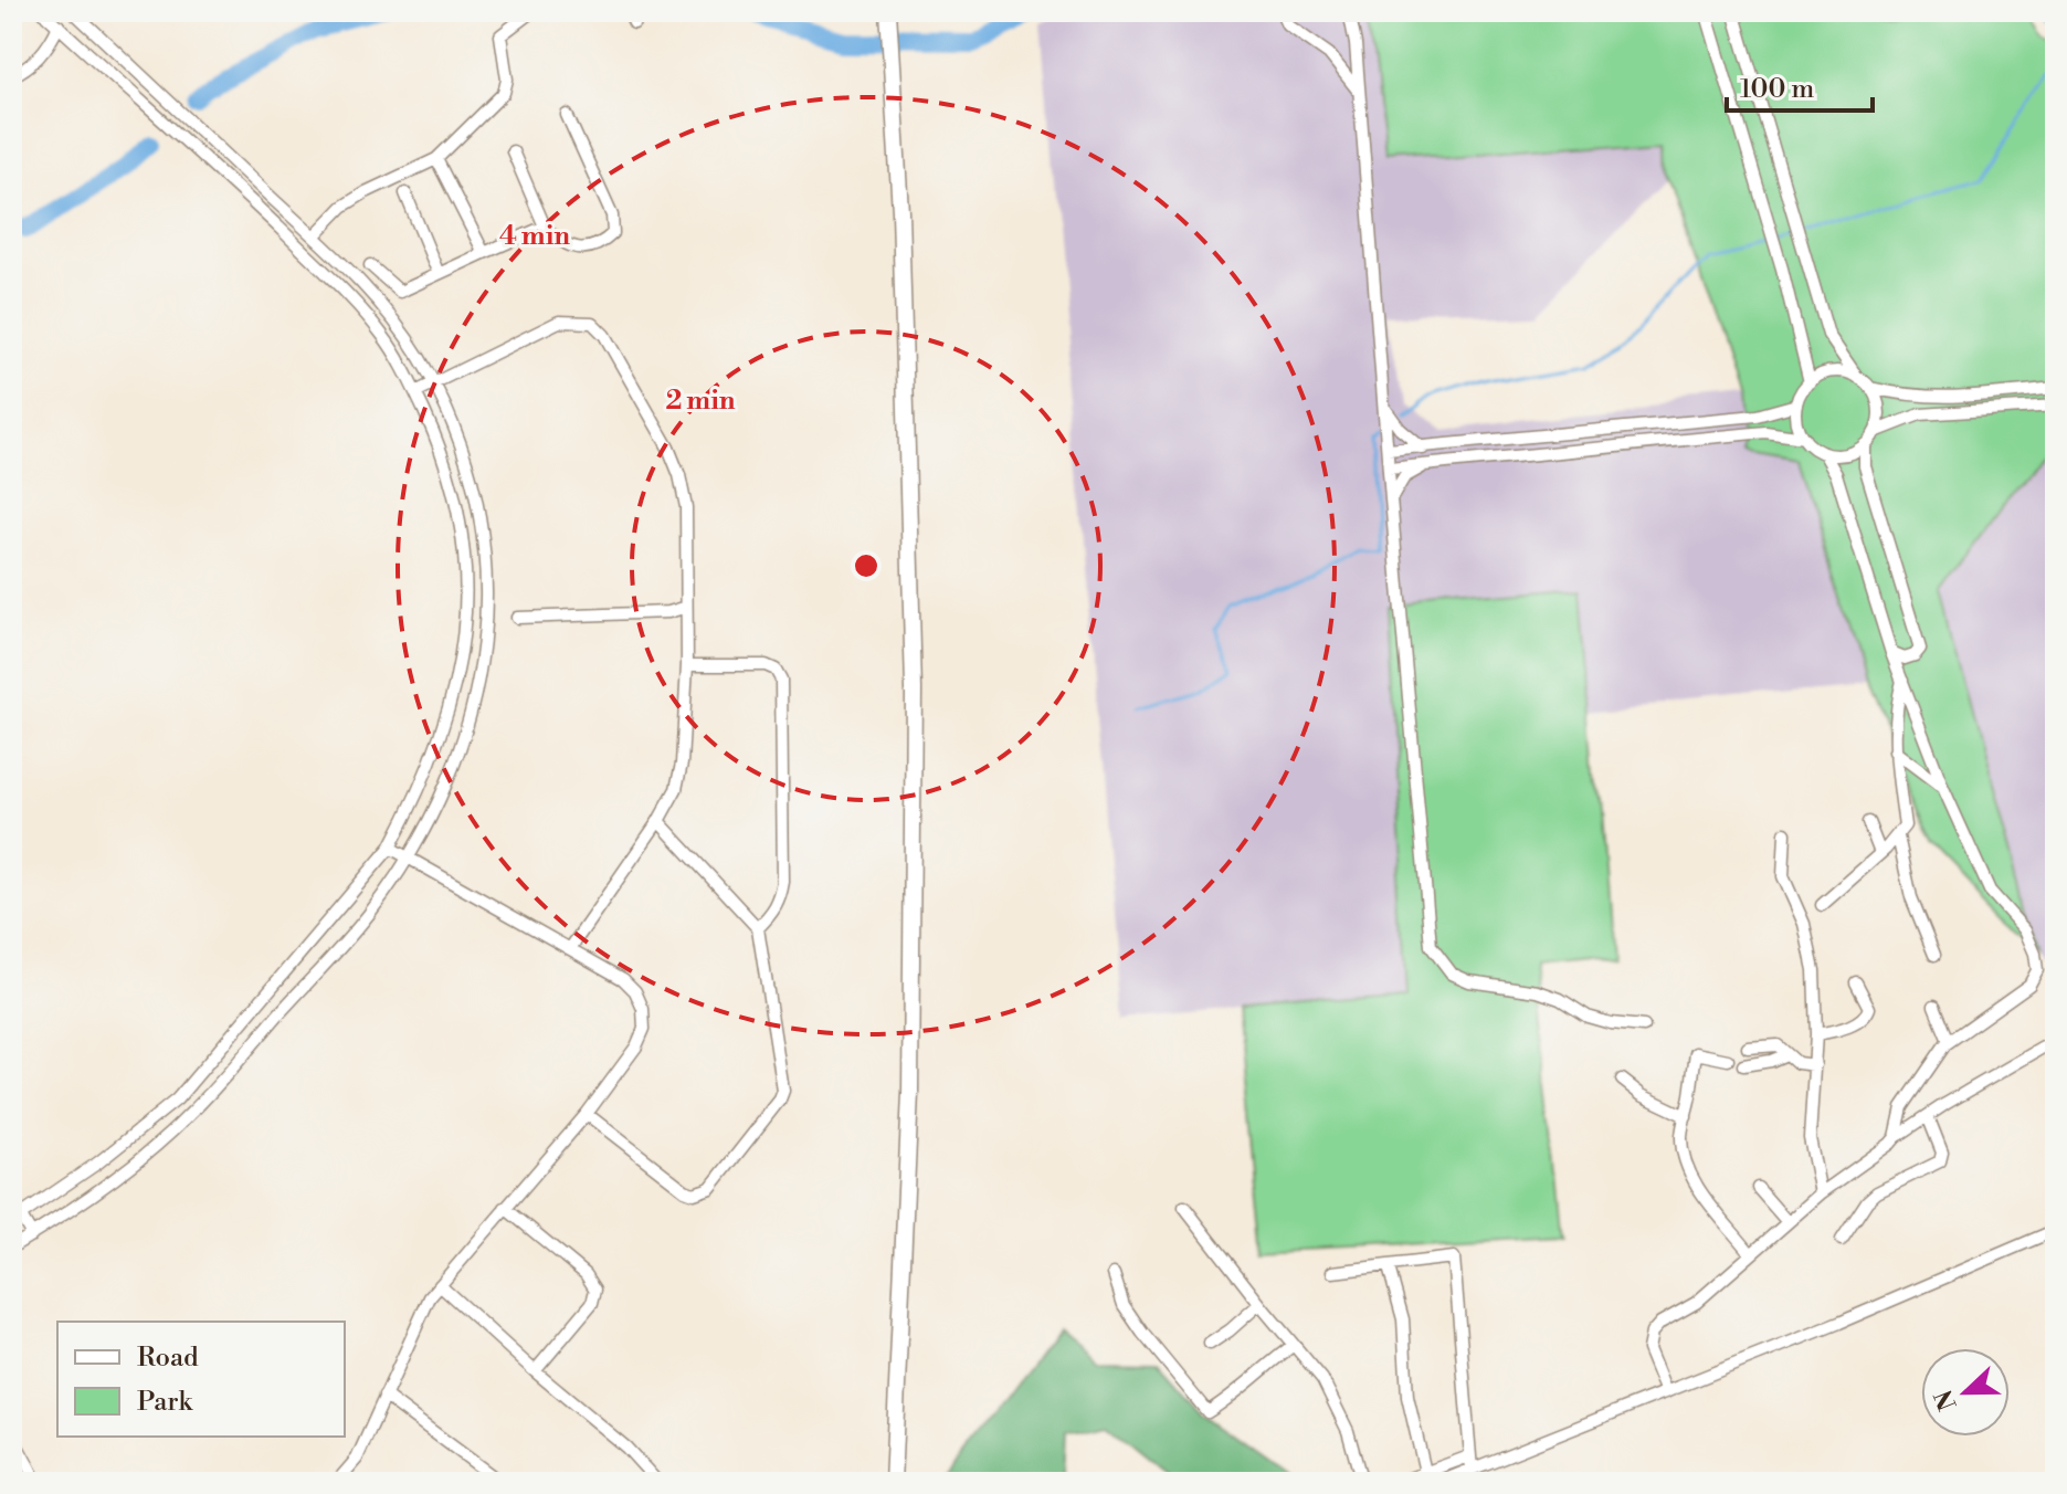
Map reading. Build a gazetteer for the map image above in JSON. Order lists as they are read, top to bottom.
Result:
{
  "legend": ["Road", "Park"],
  "scale_bar": "100 m",
  "north": "left",
  "rings": ["4 min", "2 min"]
}
